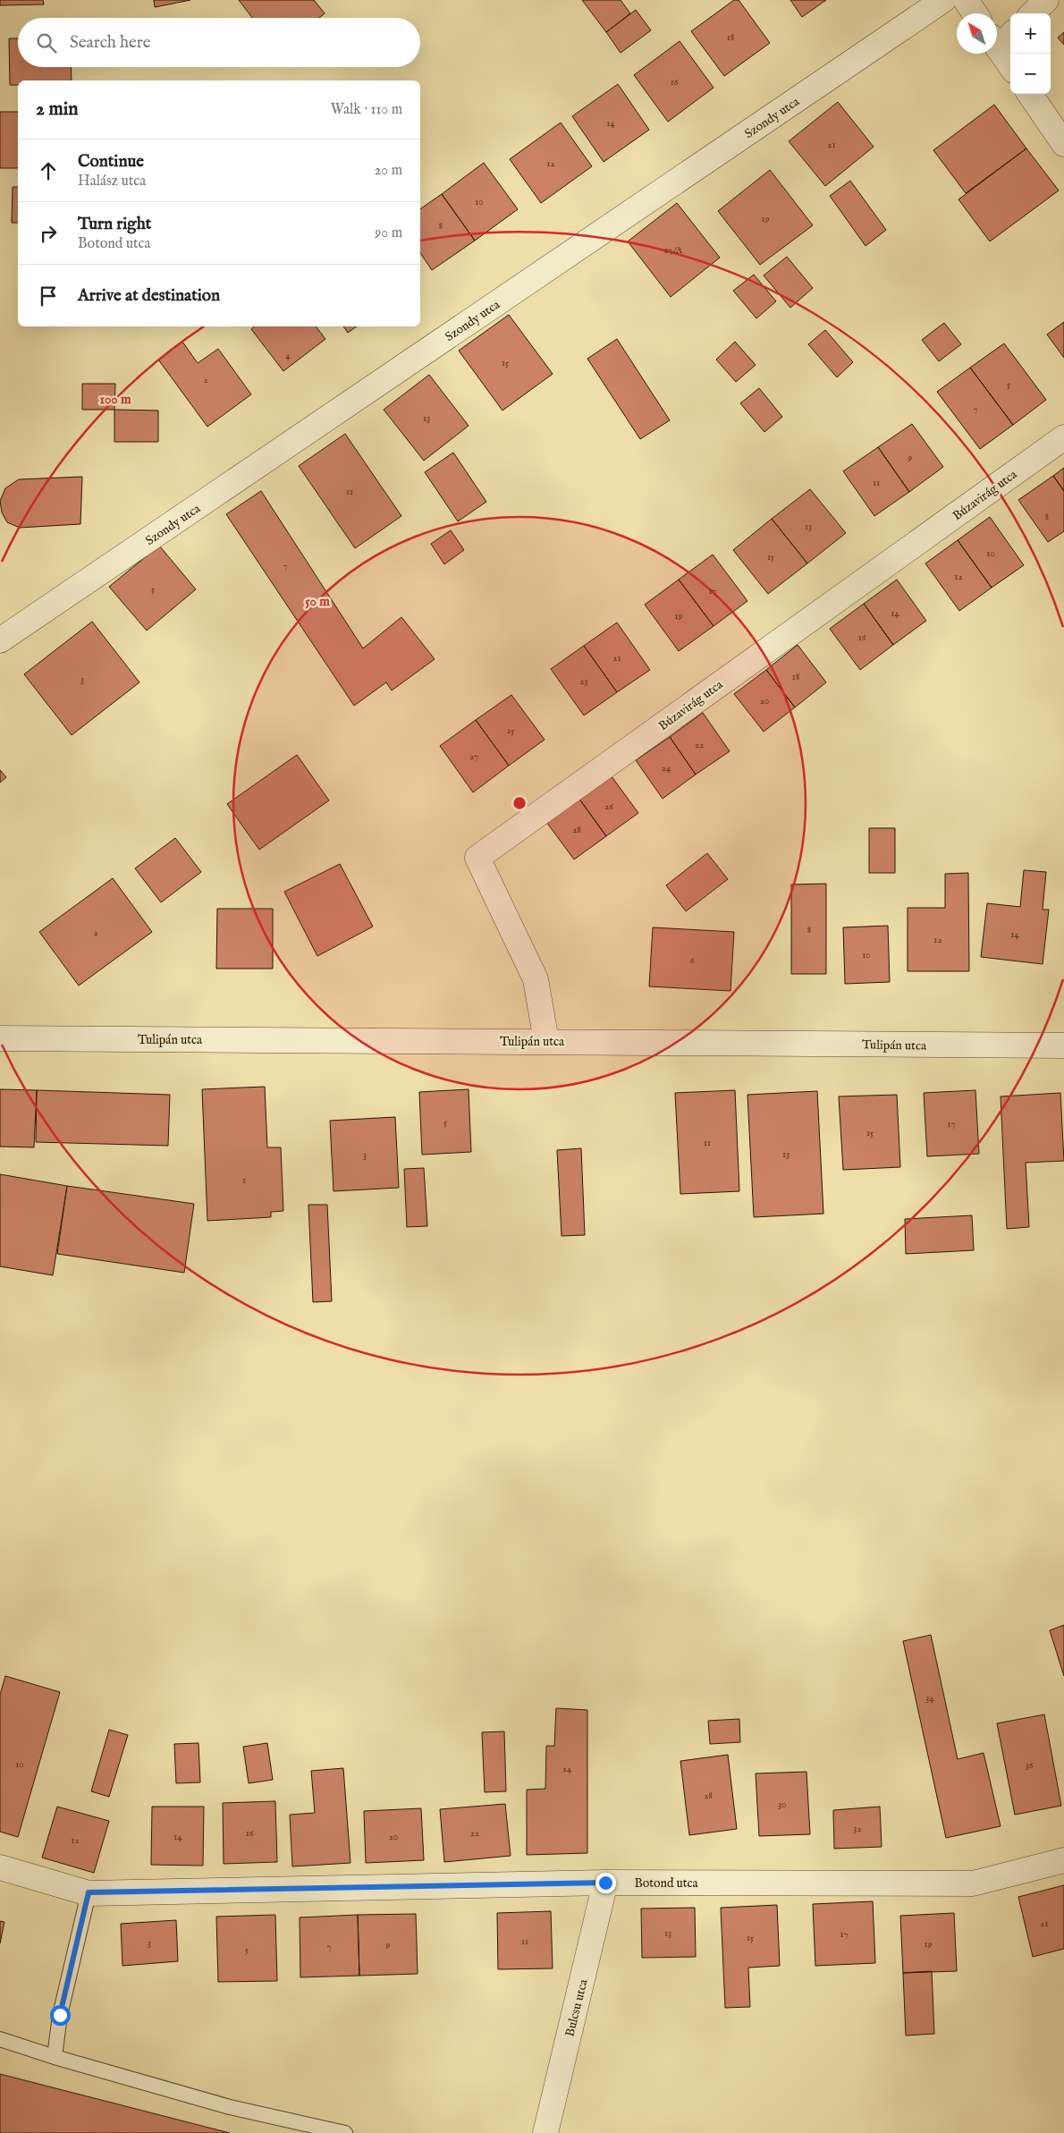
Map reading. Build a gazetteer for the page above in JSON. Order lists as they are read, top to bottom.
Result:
{
  "streets": {
    "street": [
      "Szondy utca",
      "Búzavirág utca",
      "Tulipán utca",
      "Botond utca",
      "Bulcsu utca"
    ]
  },
  "crossings": [
    ["Búzavirág utca", "Tulipán utca"],
    ["Botond utca", "Bulcsu utca"]
  ],
  "house_numbers": [
    "18",
    "16",
    "14",
    "21",
    "12",
    "10",
    "19",
    "8",
    "17/A",
    "4",
    "15",
    "2",
    "5",
    "7",
    "13",
    "9",
    "11",
    "11",
    "8",
    "13",
    "10",
    "15",
    "7",
    "12",
    "5",
    "17",
    "14",
    "19",
    "16",
    "21",
    "18",
    "3",
    "23",
    "20",
    "25",
    "22",
    "27",
    "24",
    "26",
    "28",
    "8",
    "2",
    "14",
    "12",
    "10",
    "6",
    "5",
    "17",
    "15",
    "11",
    "13",
    "3",
    "1",
    "34",
    "10",
    "36",
    "24",
    "28",
    "30",
    "32",
    "16",
    "22",
    "14",
    "20",
    "12",
    "21",
    "13",
    "17",
    "15",
    "11",
    "3",
    "19",
    "9",
    "7",
    "5"
  ],
  "north": "top left",
  "page": {
    "map_buttons": ["+", "−"],
    "search": "Search here",
    "heading": ["2 min", "Walk · 110 m"],
    "list": [
      ["Continue", "Halász utca", "20 m"],
      ["Turn right", "Botond utca", "90 m"],
      "Arrive at destination"
    ]
  },
  "rings": ["100 m", "50 m"]
}
